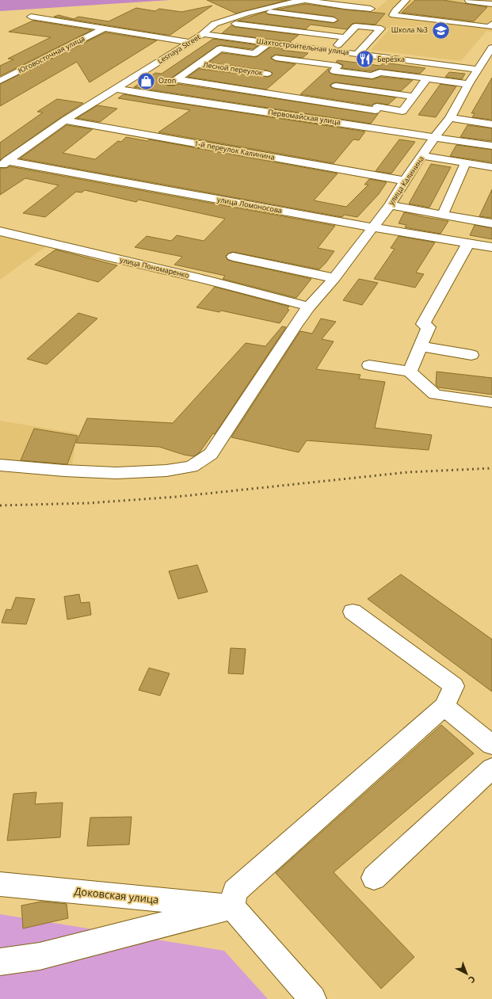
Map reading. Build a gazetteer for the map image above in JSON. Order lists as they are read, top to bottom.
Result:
{
  "streets": {
    "street": [
      "Шахтостроительная улица",
      "Lesnaya Street",
      "Юговосточная улица",
      "Лесной переулок",
      "Первомайская улица",
      "1-й переулок Калинина",
      "улица Калинина",
      "улица Ломоносова",
      "улица Пономаренко",
      "Доковская улица"
    ]
  },
  "crossings": [
    ["Шахтостроительная улица", "Lesnaya Street"],
    ["Шахтостроительная улица", "улица Калинина"],
    ["Lesnaya Street", "Первомайская улица"],
    ["Lesnaya Street", "1-й переулок Калинина"],
    ["Lesnaya Street", "улица Ломоносова"],
    ["Первомайская улица", "улица Калинина"],
    ["1-й переулок Калинина", "улица Калинина"],
    ["улица Калинина", "улица Ломоносова"],
    ["улица Калинина", "улица Пономаренко"]
  ],
  "places": {
    "school or university": ["Школа №3"],
    "restaurant": ["Берёзка"],
    "shop": ["Ozon"]
  },
  "north": "bottom right"
}
